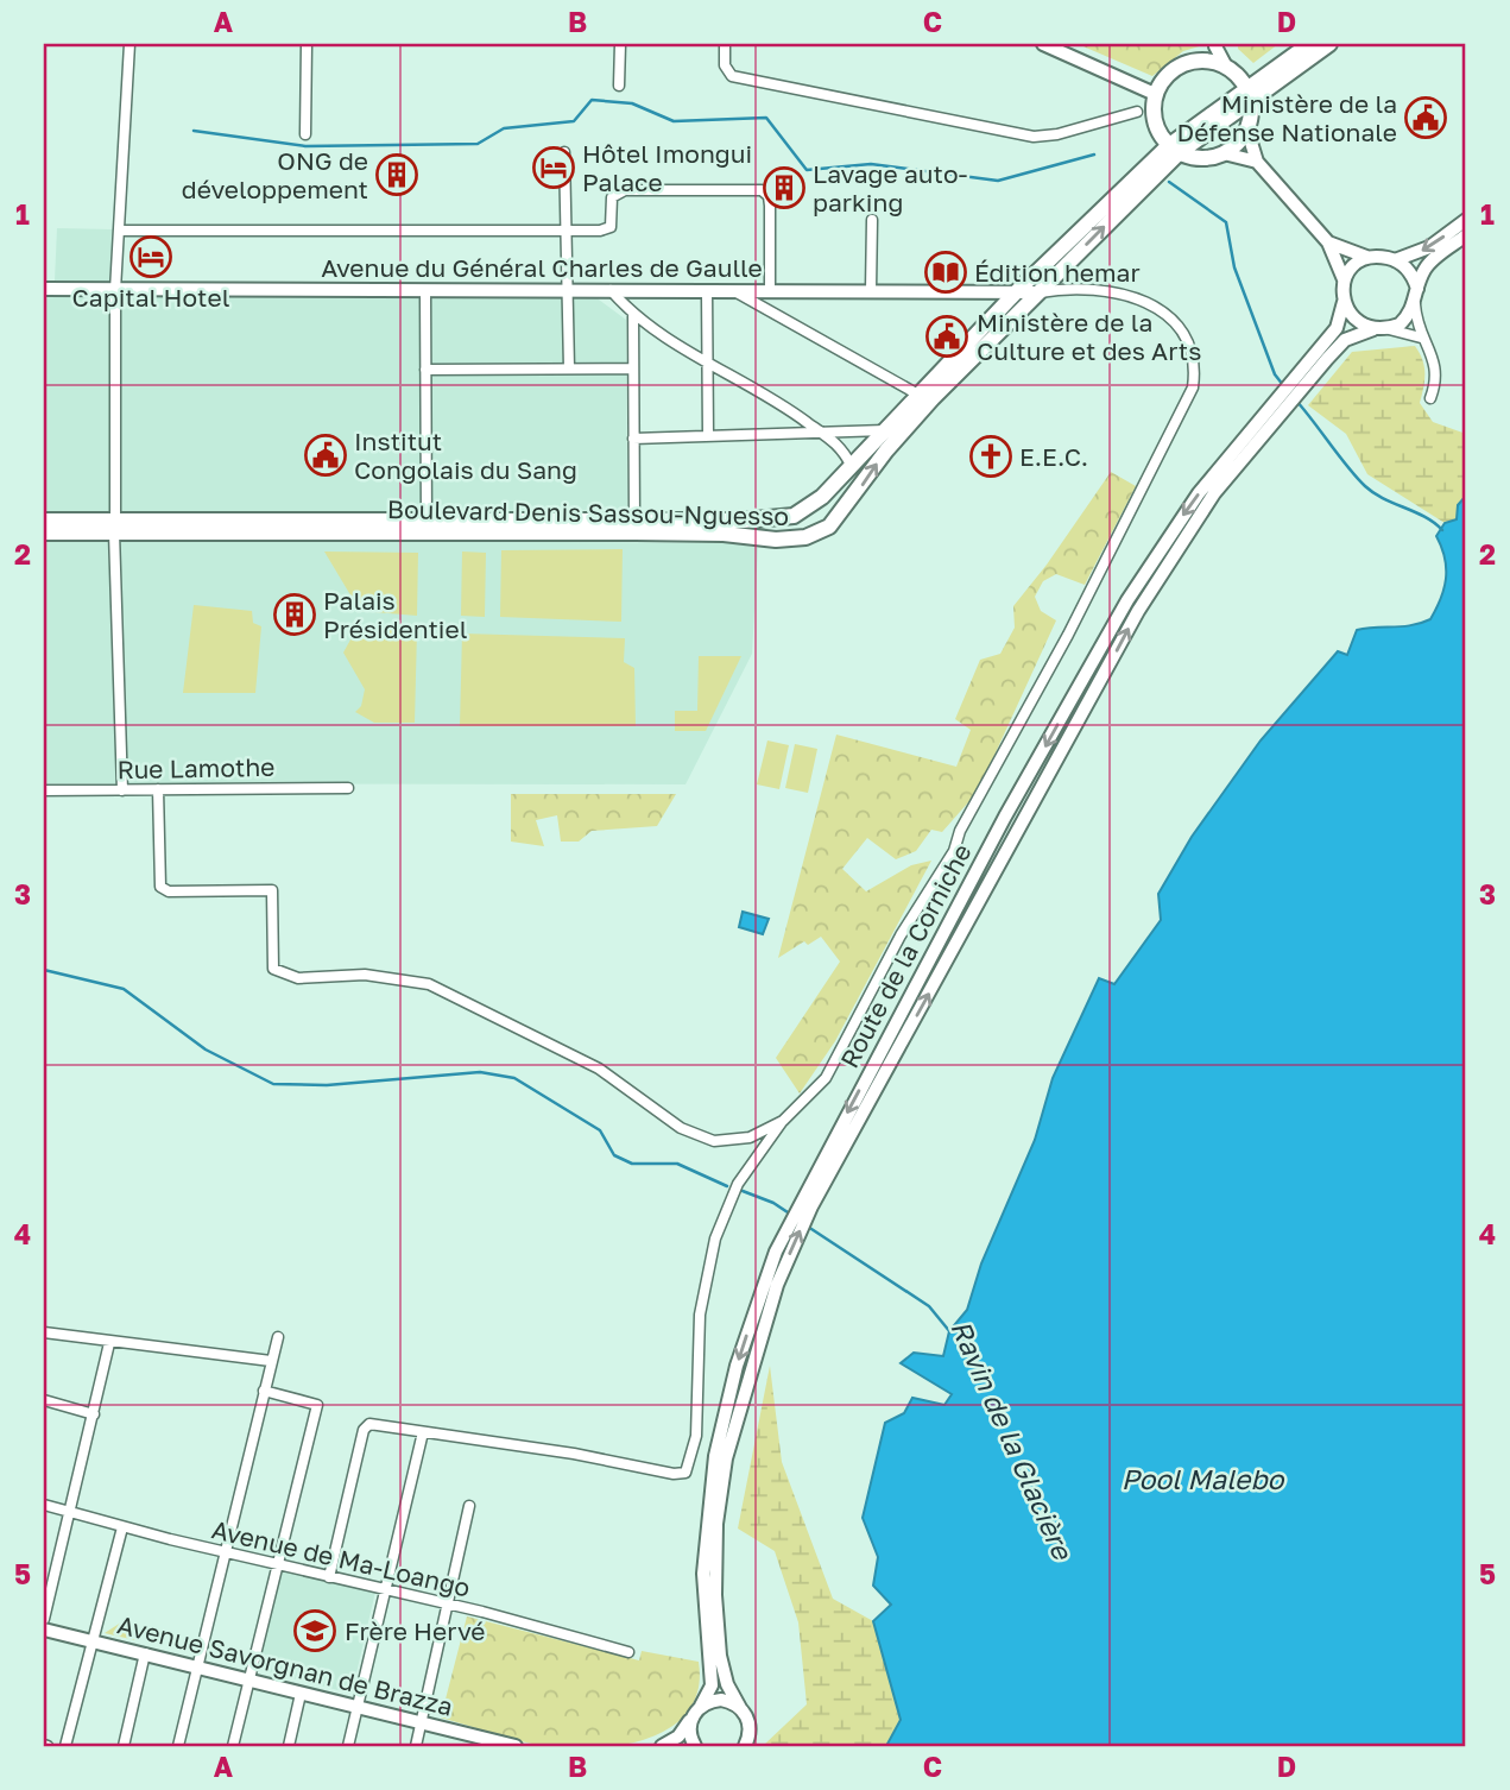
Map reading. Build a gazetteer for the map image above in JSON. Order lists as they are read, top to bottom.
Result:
{
  "streets": {
    "main road": [
      "Avenue du Général Charles de Gaulle",
      "Boulevard Denis Sassou-Nguesso",
      "Route de la Corniche",
      "Avenue Savorgnan de Brazza"
    ],
    "street": ["Rue Lamothe", "Avenue de Ma-Loango"]
  },
  "crossings": [
    ["Avenue du Général Charles de Gaulle", "Boulevard Denis Sassou-Nguesso"]
  ],
  "water": ["Ravin de la Glacière", "Pool Malebo"],
  "places": {
    "public building": ["Ministère de la Défense Nationale", "Ministère de la Culture et des Arts", "Institut Congolais du Sang"],
    "hotel": ["Hôtel Imongui Palace", "Capital Hotel"],
    "building": ["ONG de développement", "Lavage auto- parking", "Palais Présidentiel"],
    "library": ["Édition hemar"],
    "church": ["E.E.C."],
    "school or university": ["Frère Hervé"]
  },
  "grid": {
    "columns": [
      "A",
      "B",
      "C",
      "D"
    ],
    "rows": [
      "1",
      "2",
      "3",
      "4",
      "5"
    ]
  }
}
